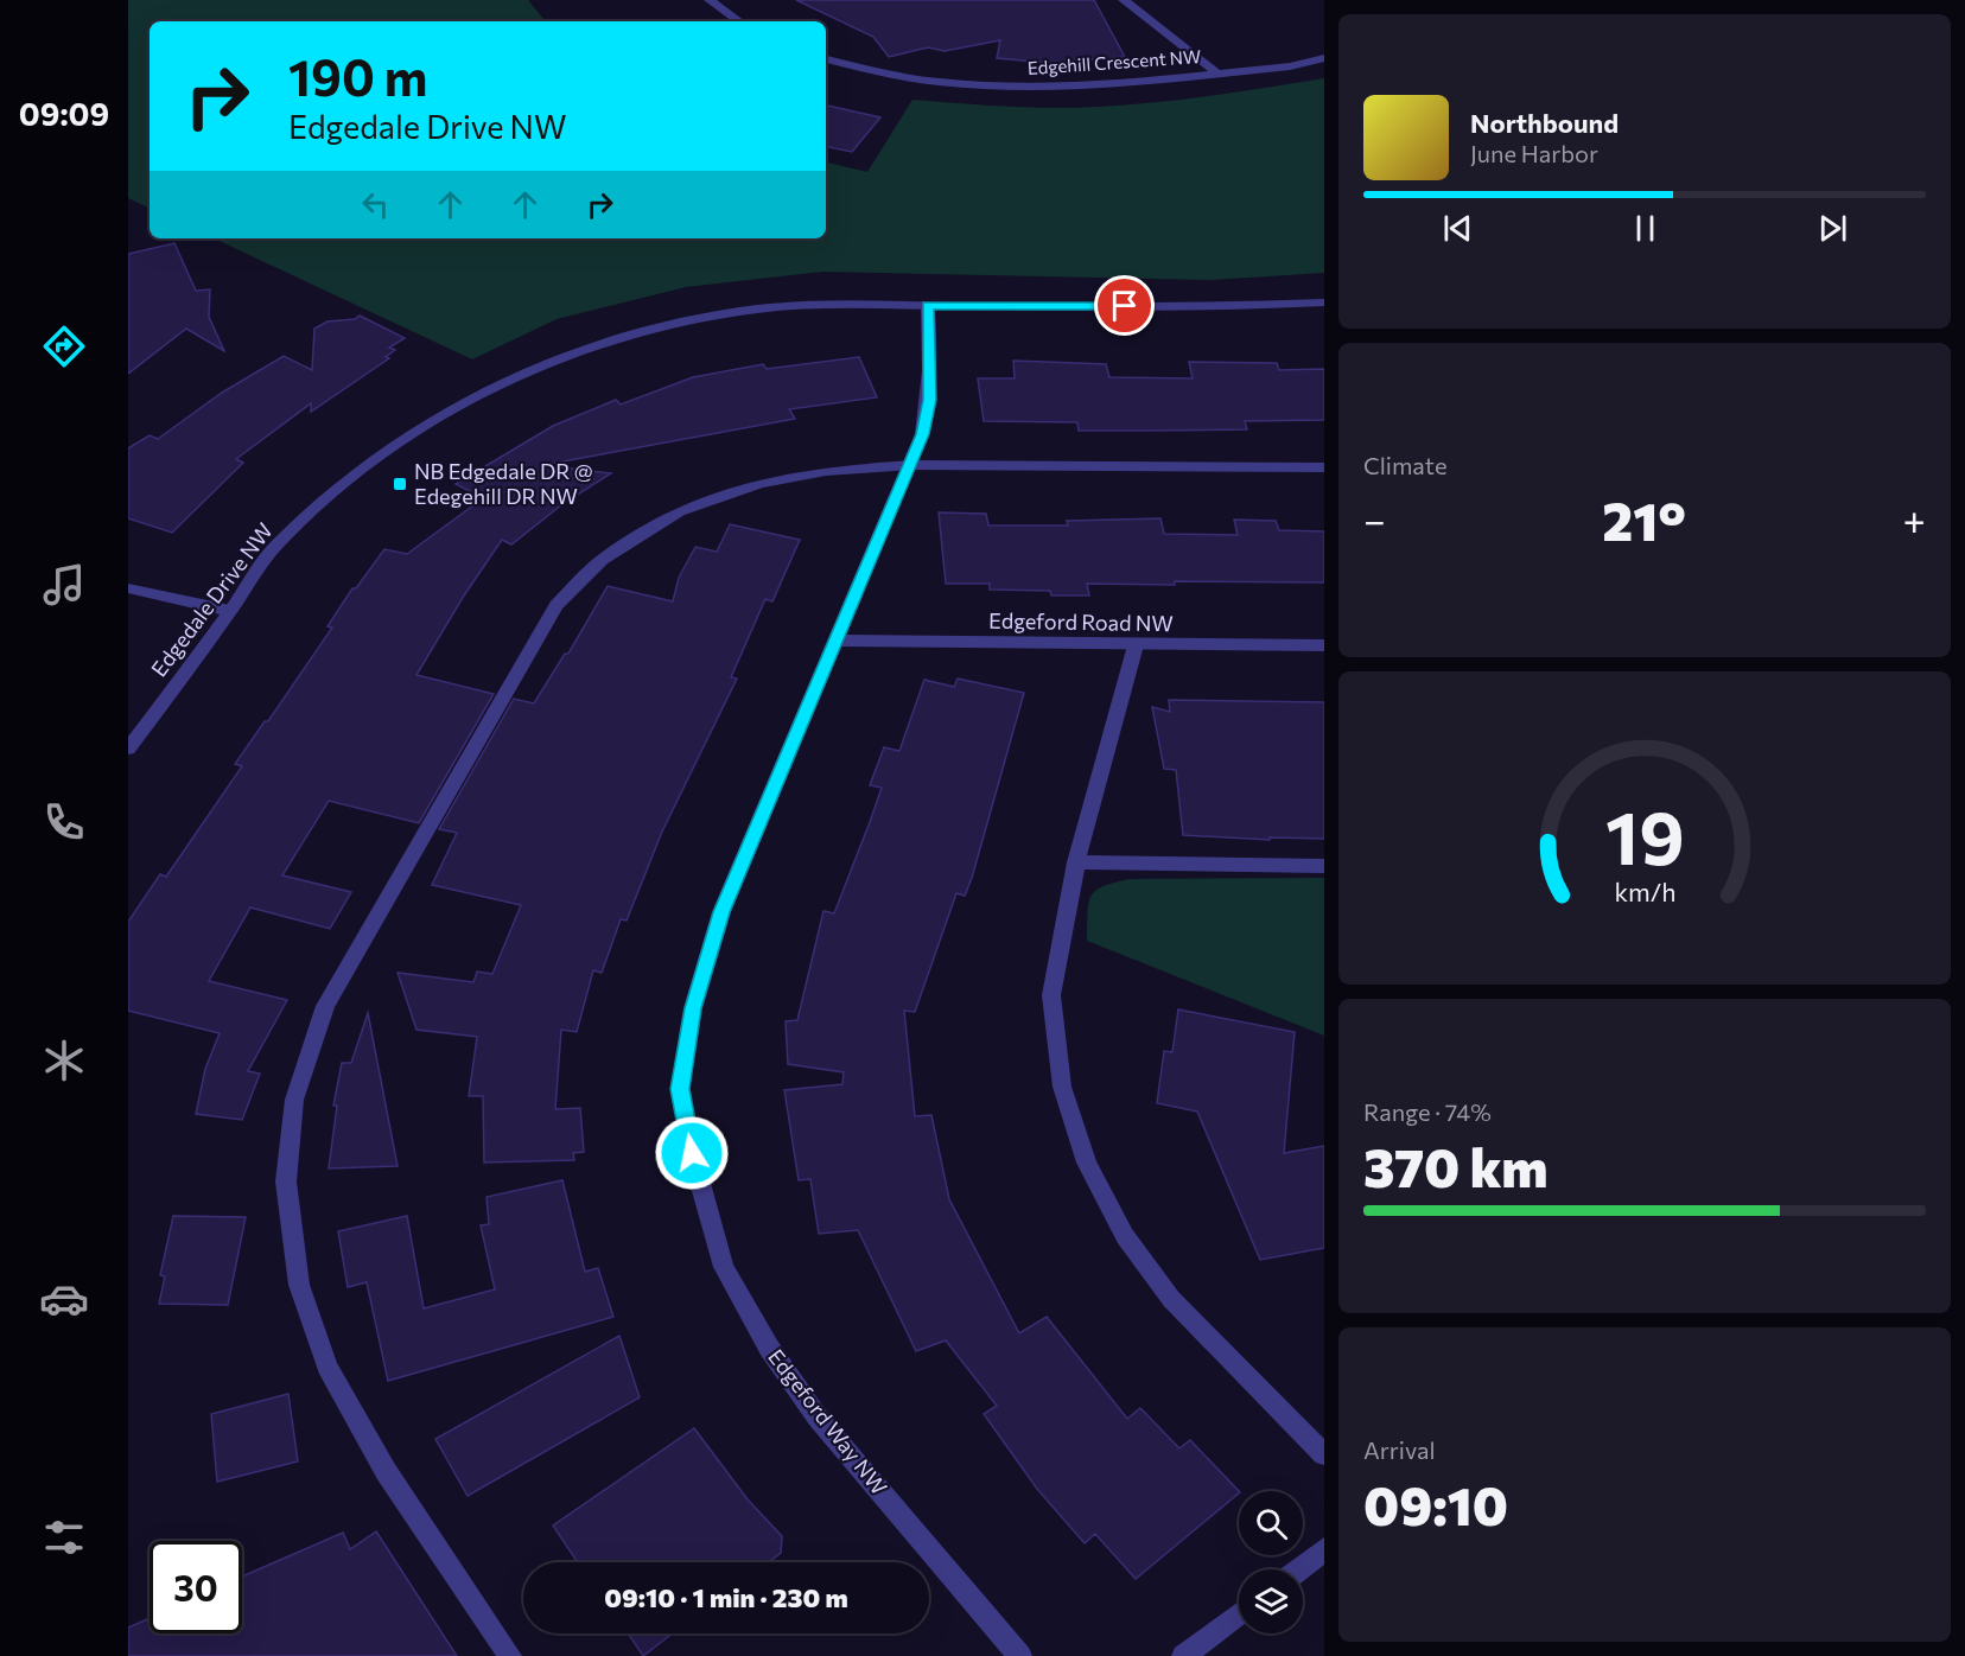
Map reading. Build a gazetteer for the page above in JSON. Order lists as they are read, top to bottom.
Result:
{
  "streets": {
    "street": [
      "Edgehill Crescent NW",
      "Edgedale Drive NW",
      "Edgeford Road NW",
      "Edgeford Way NW"
    ]
  },
  "crossings": [
    ["Edgedale Drive NW", "Edgeford Way NW"],
    ["Edgeford Road NW", "Edgeford Way NW"]
  ],
  "places": {
    "transit": ["NB Edgedale DR @ Edegehill DR NW"]
  },
  "page": {
    "tabs": "09:09",
    "turn": ["190 m", "Edgedale Drive NW"],
    "song": ["Northbound", "June Harbor"],
    "tile": [
      "Climate",
      ["Range · 74%", "370 km"],
      ["Arrival", "09:10"]
    ],
    "heat": ["−", "21°", "+"],
    "limit": "30",
    "trip": "09:10 · 1 min · 230 m",
    "gauge": ["19", "km/h"]
  }
}
